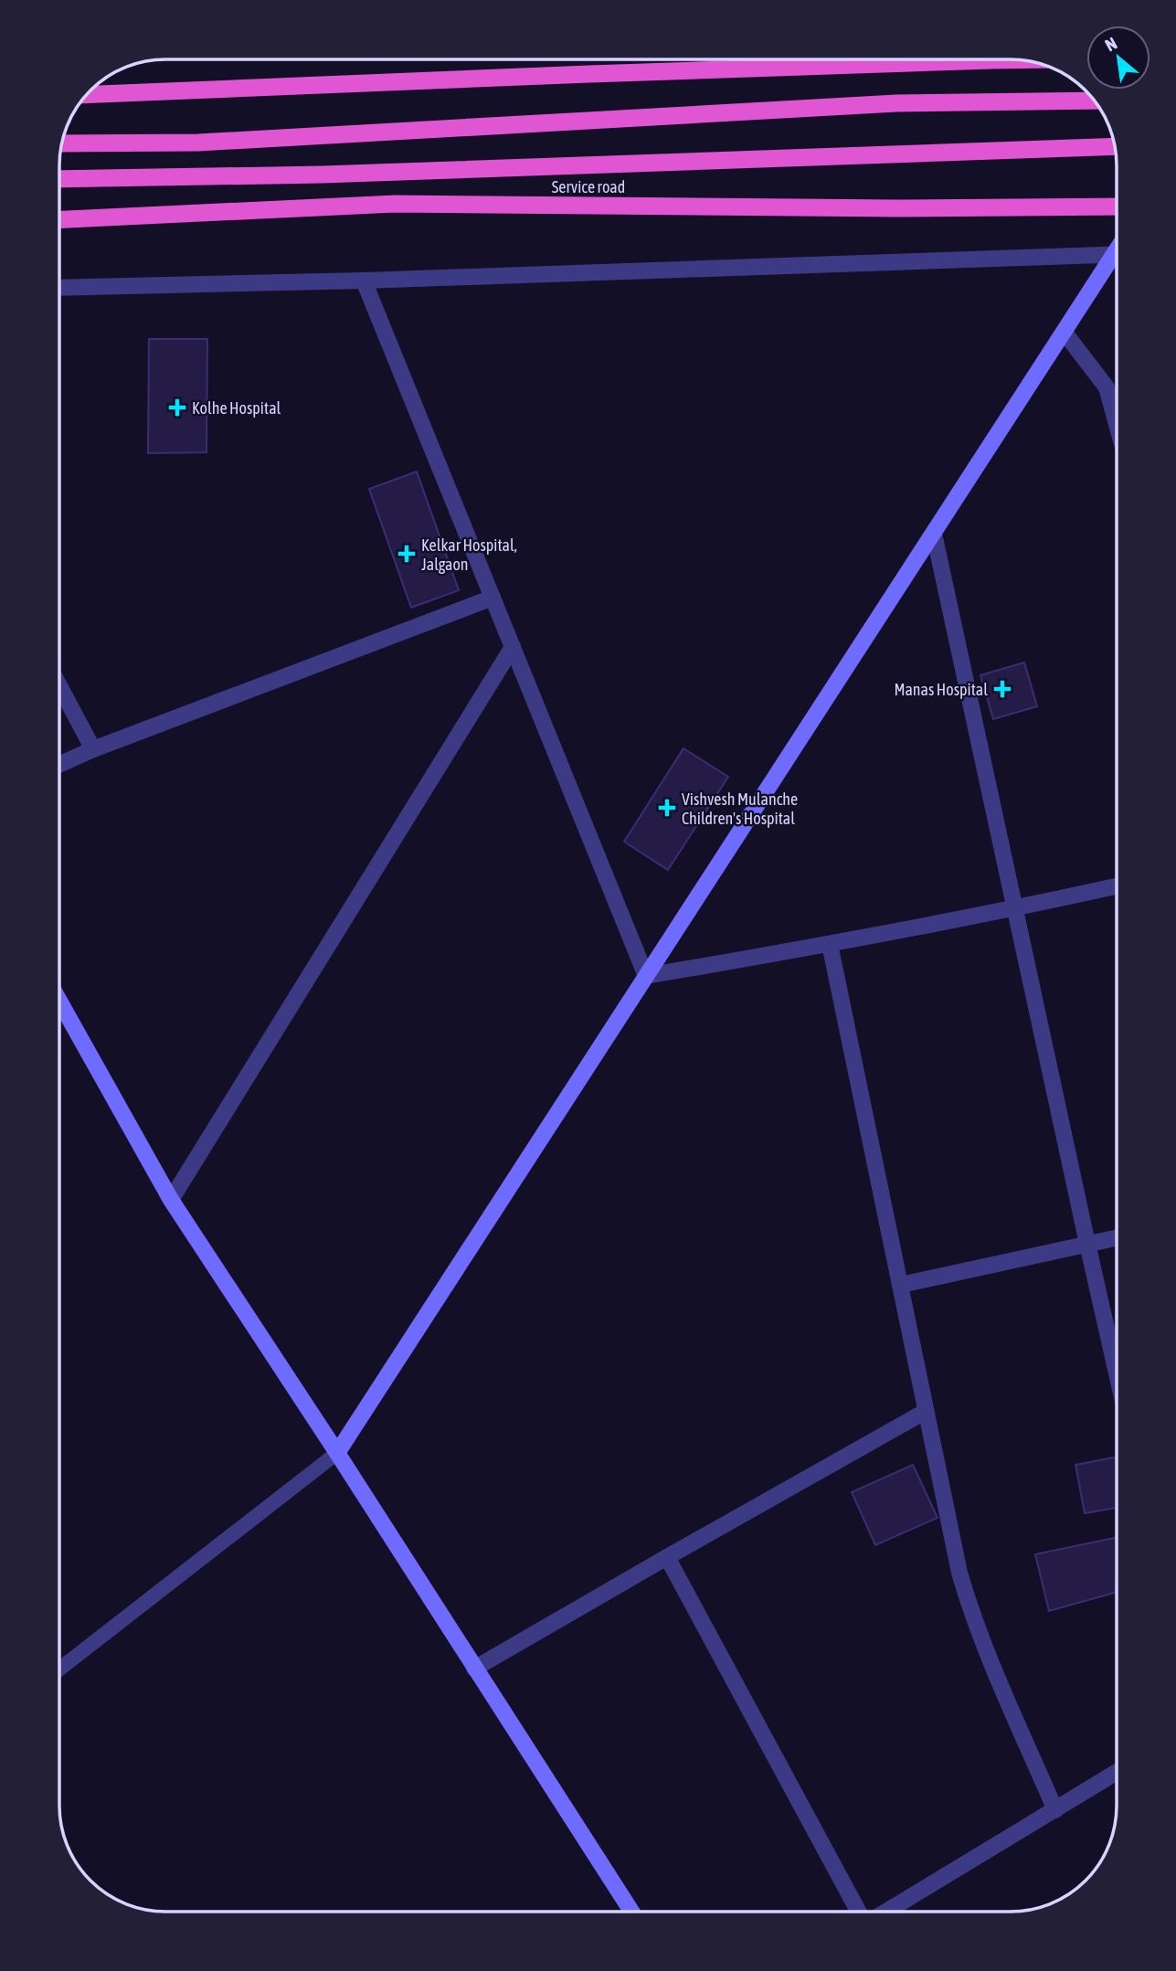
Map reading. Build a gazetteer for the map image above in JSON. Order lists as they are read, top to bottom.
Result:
{
  "streets": {
    "highway": ["Service road"]
  },
  "places": {
    "health": [
      "Kolhe Hospital",
      "Kelkar Hospital, Jalgaon",
      "Manas Hospital",
      "Vishvesh Mulanche Children's Hospital"
    ]
  },
  "north": "top left"
}
